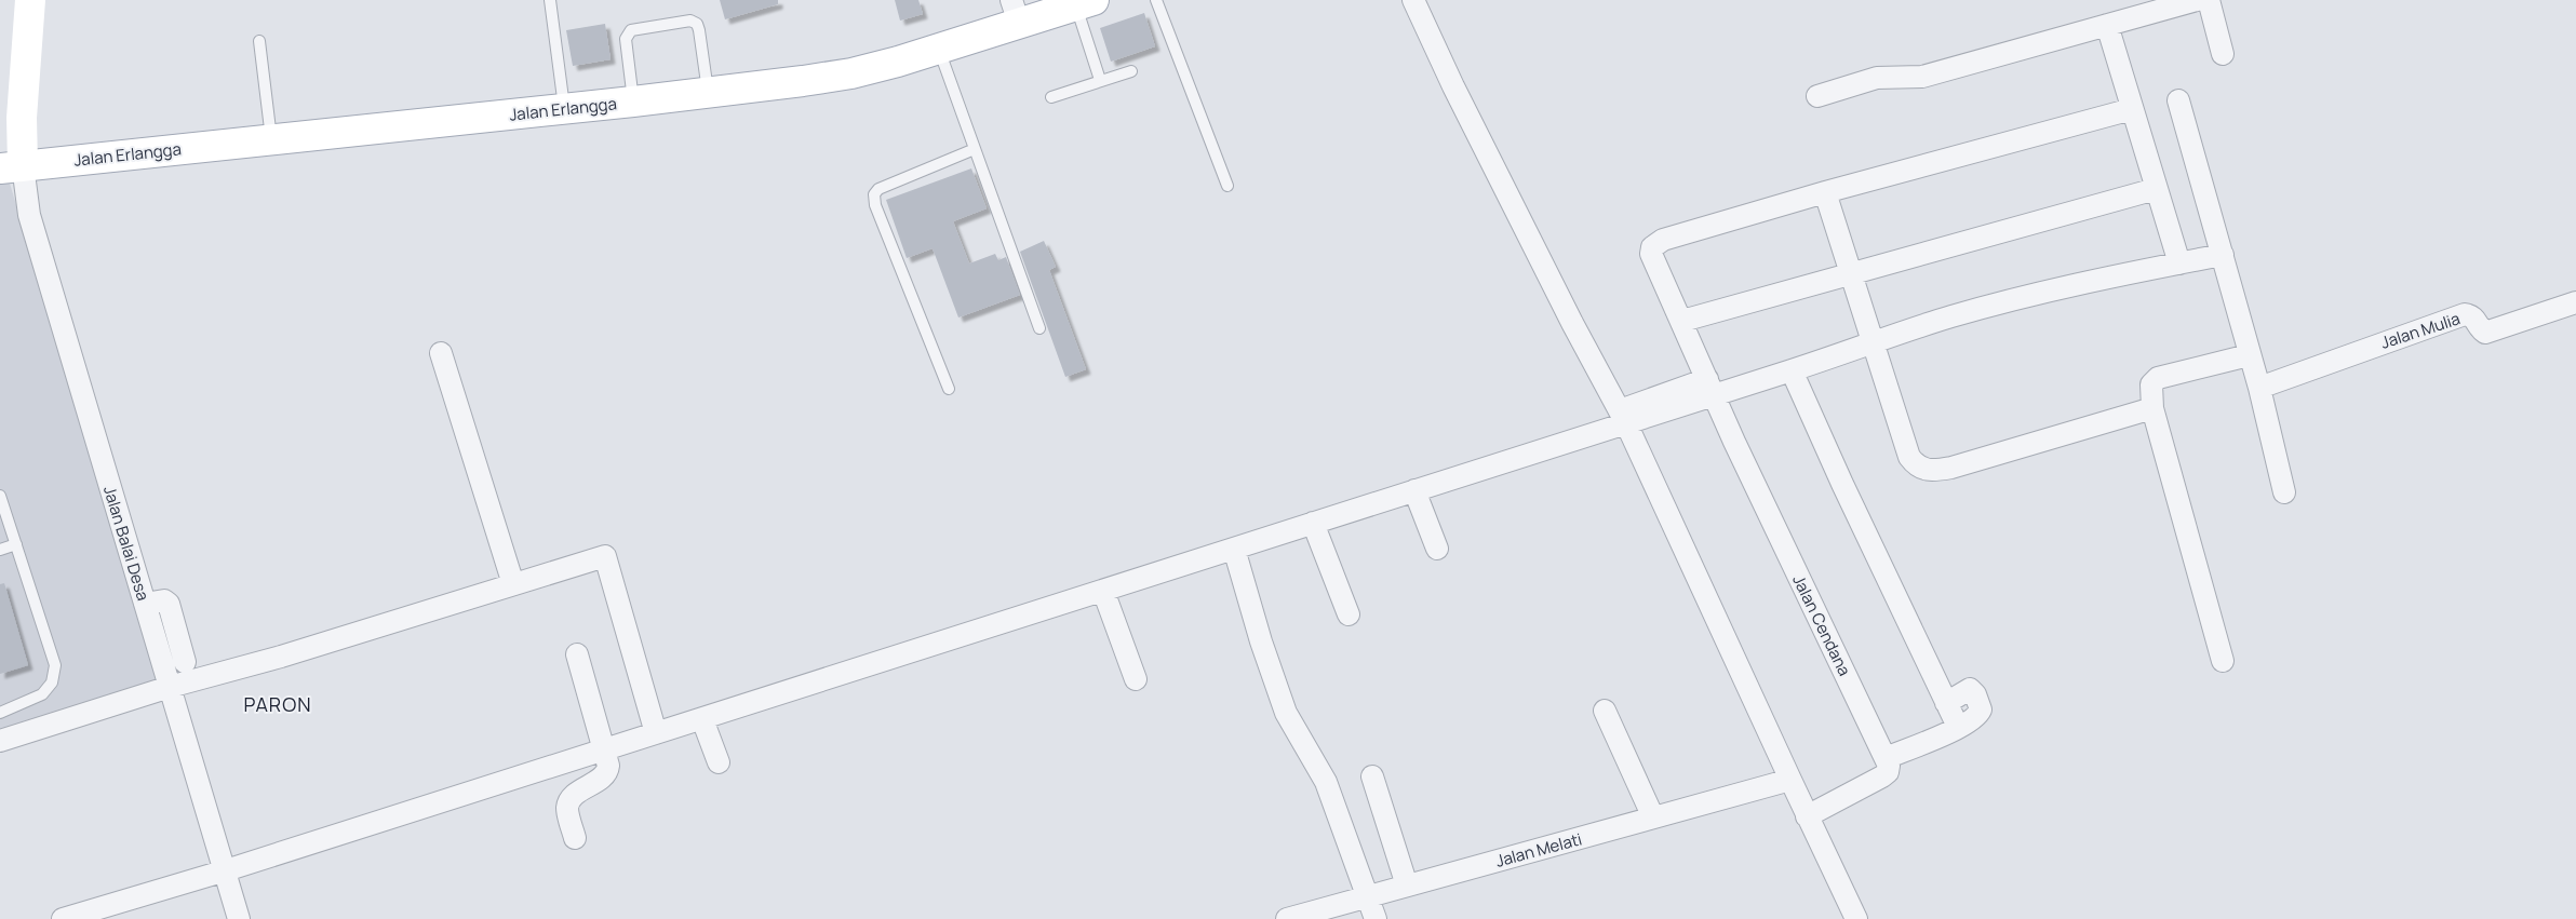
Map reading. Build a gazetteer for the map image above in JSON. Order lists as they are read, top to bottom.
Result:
{
  "streets": {
    "main road": ["Jalan Erlangga"],
    "street": [
      "Jalan Mulia",
      "Jalan Balai Desa",
      "Jalan Cendana",
      "Jalan Melati"
    ]
  },
  "crossings": [
    ["Jalan Erlangga", "Jalan Balai Desa"]
  ],
  "districts": ["PARON"]
}
